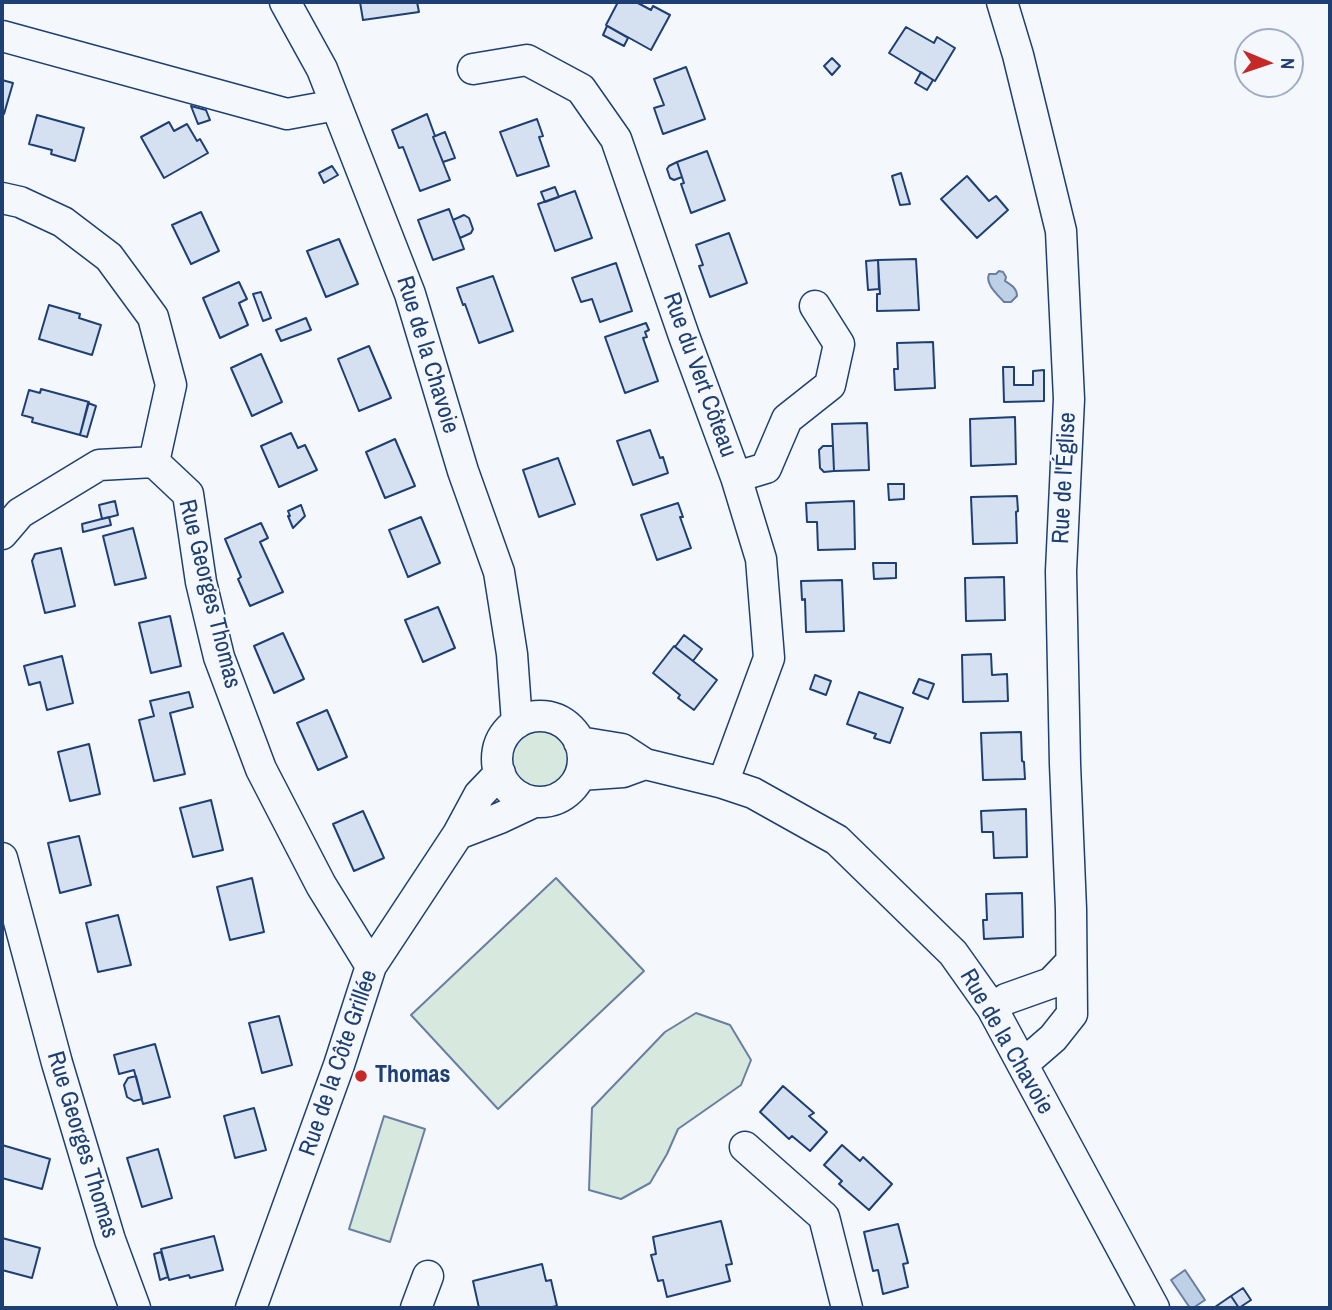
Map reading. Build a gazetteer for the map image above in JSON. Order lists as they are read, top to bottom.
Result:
{
  "streets": {
    "street": [
      "Rue de la Chavoie",
      "Rue du Vert Côteau",
      "Rue de l'Église",
      "Rue Georges Thomas",
      "Rue de la Côte Grillée"
    ]
  },
  "crossings": [
    ["Rue de la Chavoie", "Rue du Vert Côteau"],
    ["Rue de la Chavoie", "Rue de l'Église"],
    ["Rue de la Chavoie", "Rue de la Côte Grillée"],
    ["Rue Georges Thomas", "Rue de la Côte Grillée"]
  ],
  "places": ["Thomas"],
  "north": "right"
}
